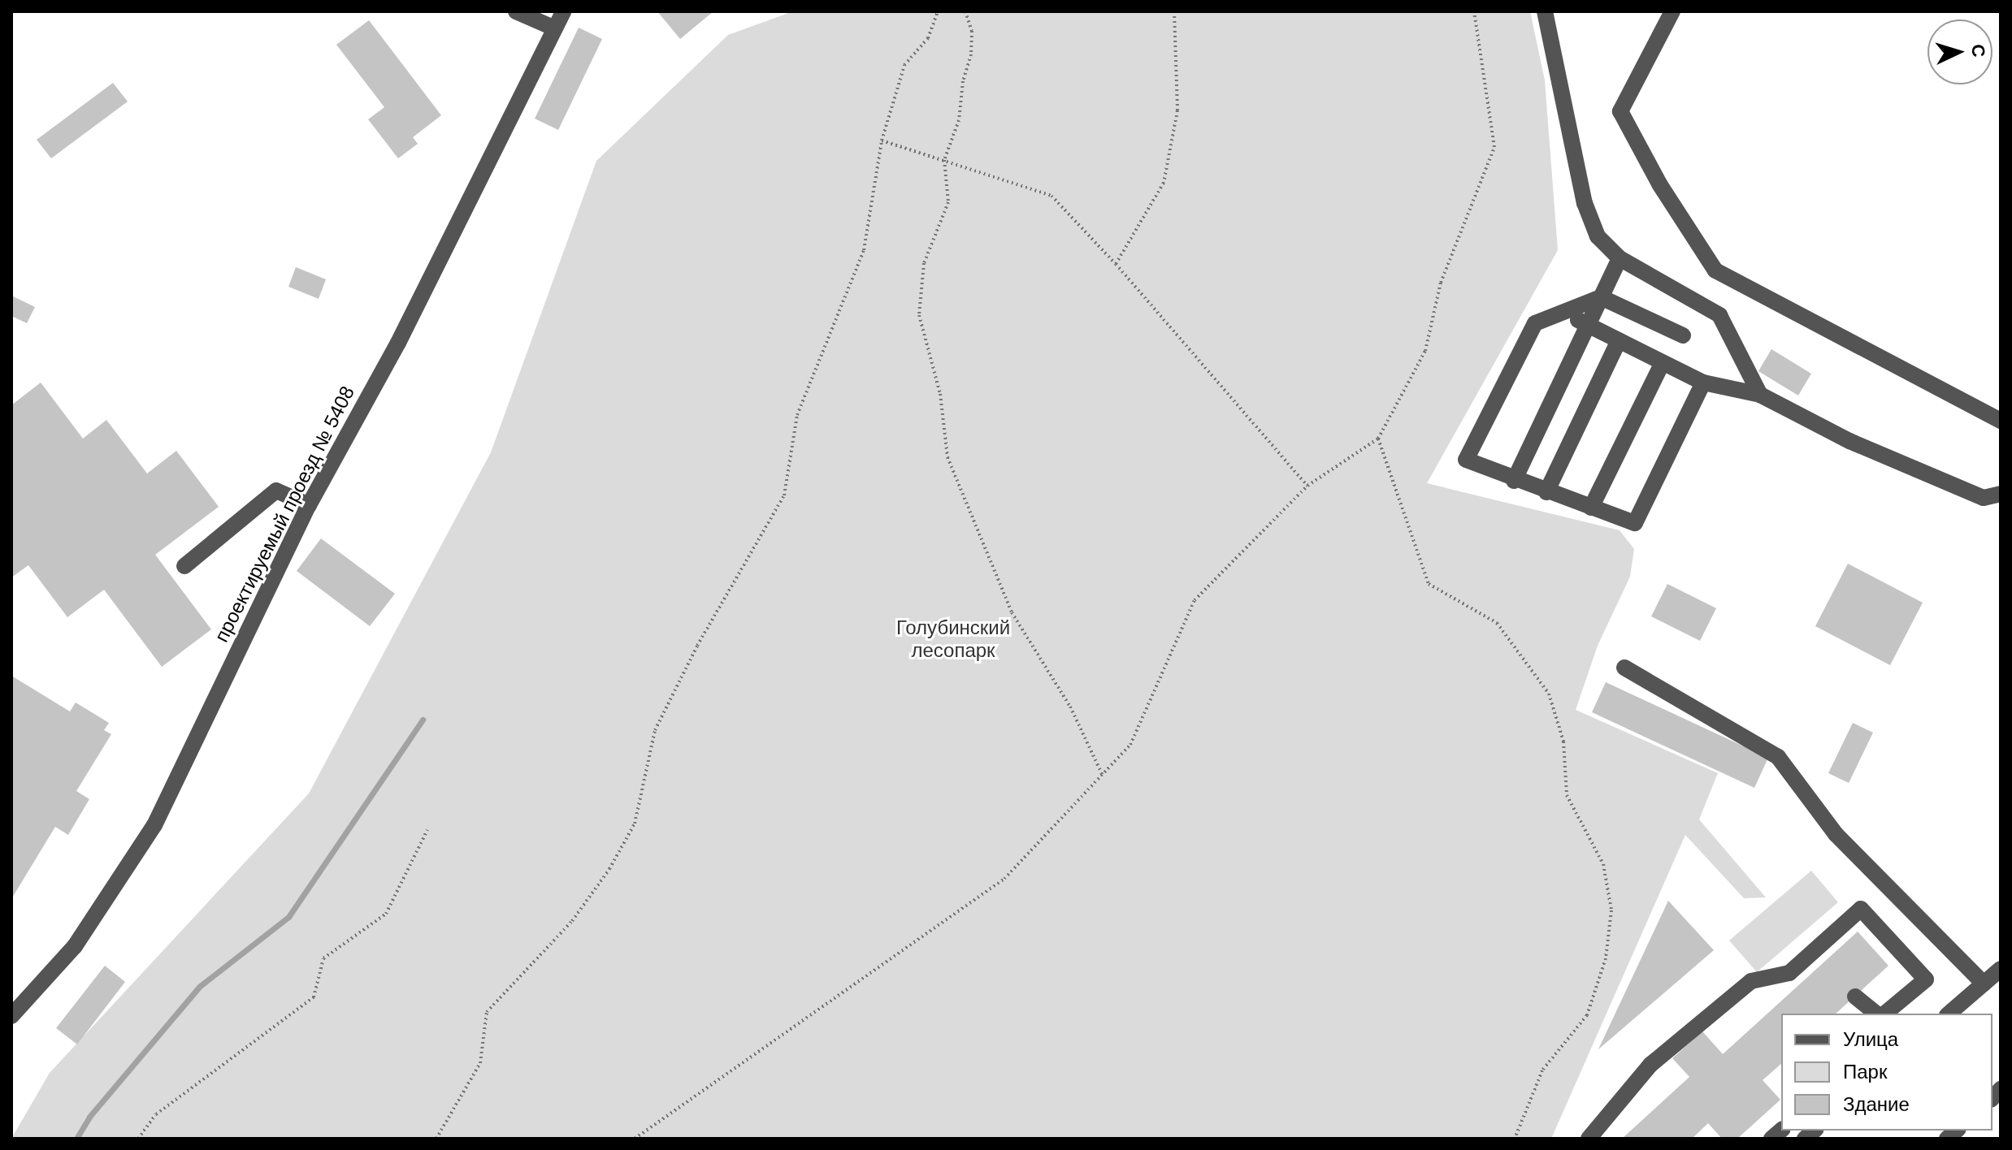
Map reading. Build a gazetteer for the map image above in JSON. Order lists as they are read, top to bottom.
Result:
{
  "streets": {
    "street": ["проектируемый проезд № 5408"]
  },
  "parks": ["Голубинский лесопарк"],
  "legend": ["Улица", "Парк", "Здание"],
  "north": "right"
}
